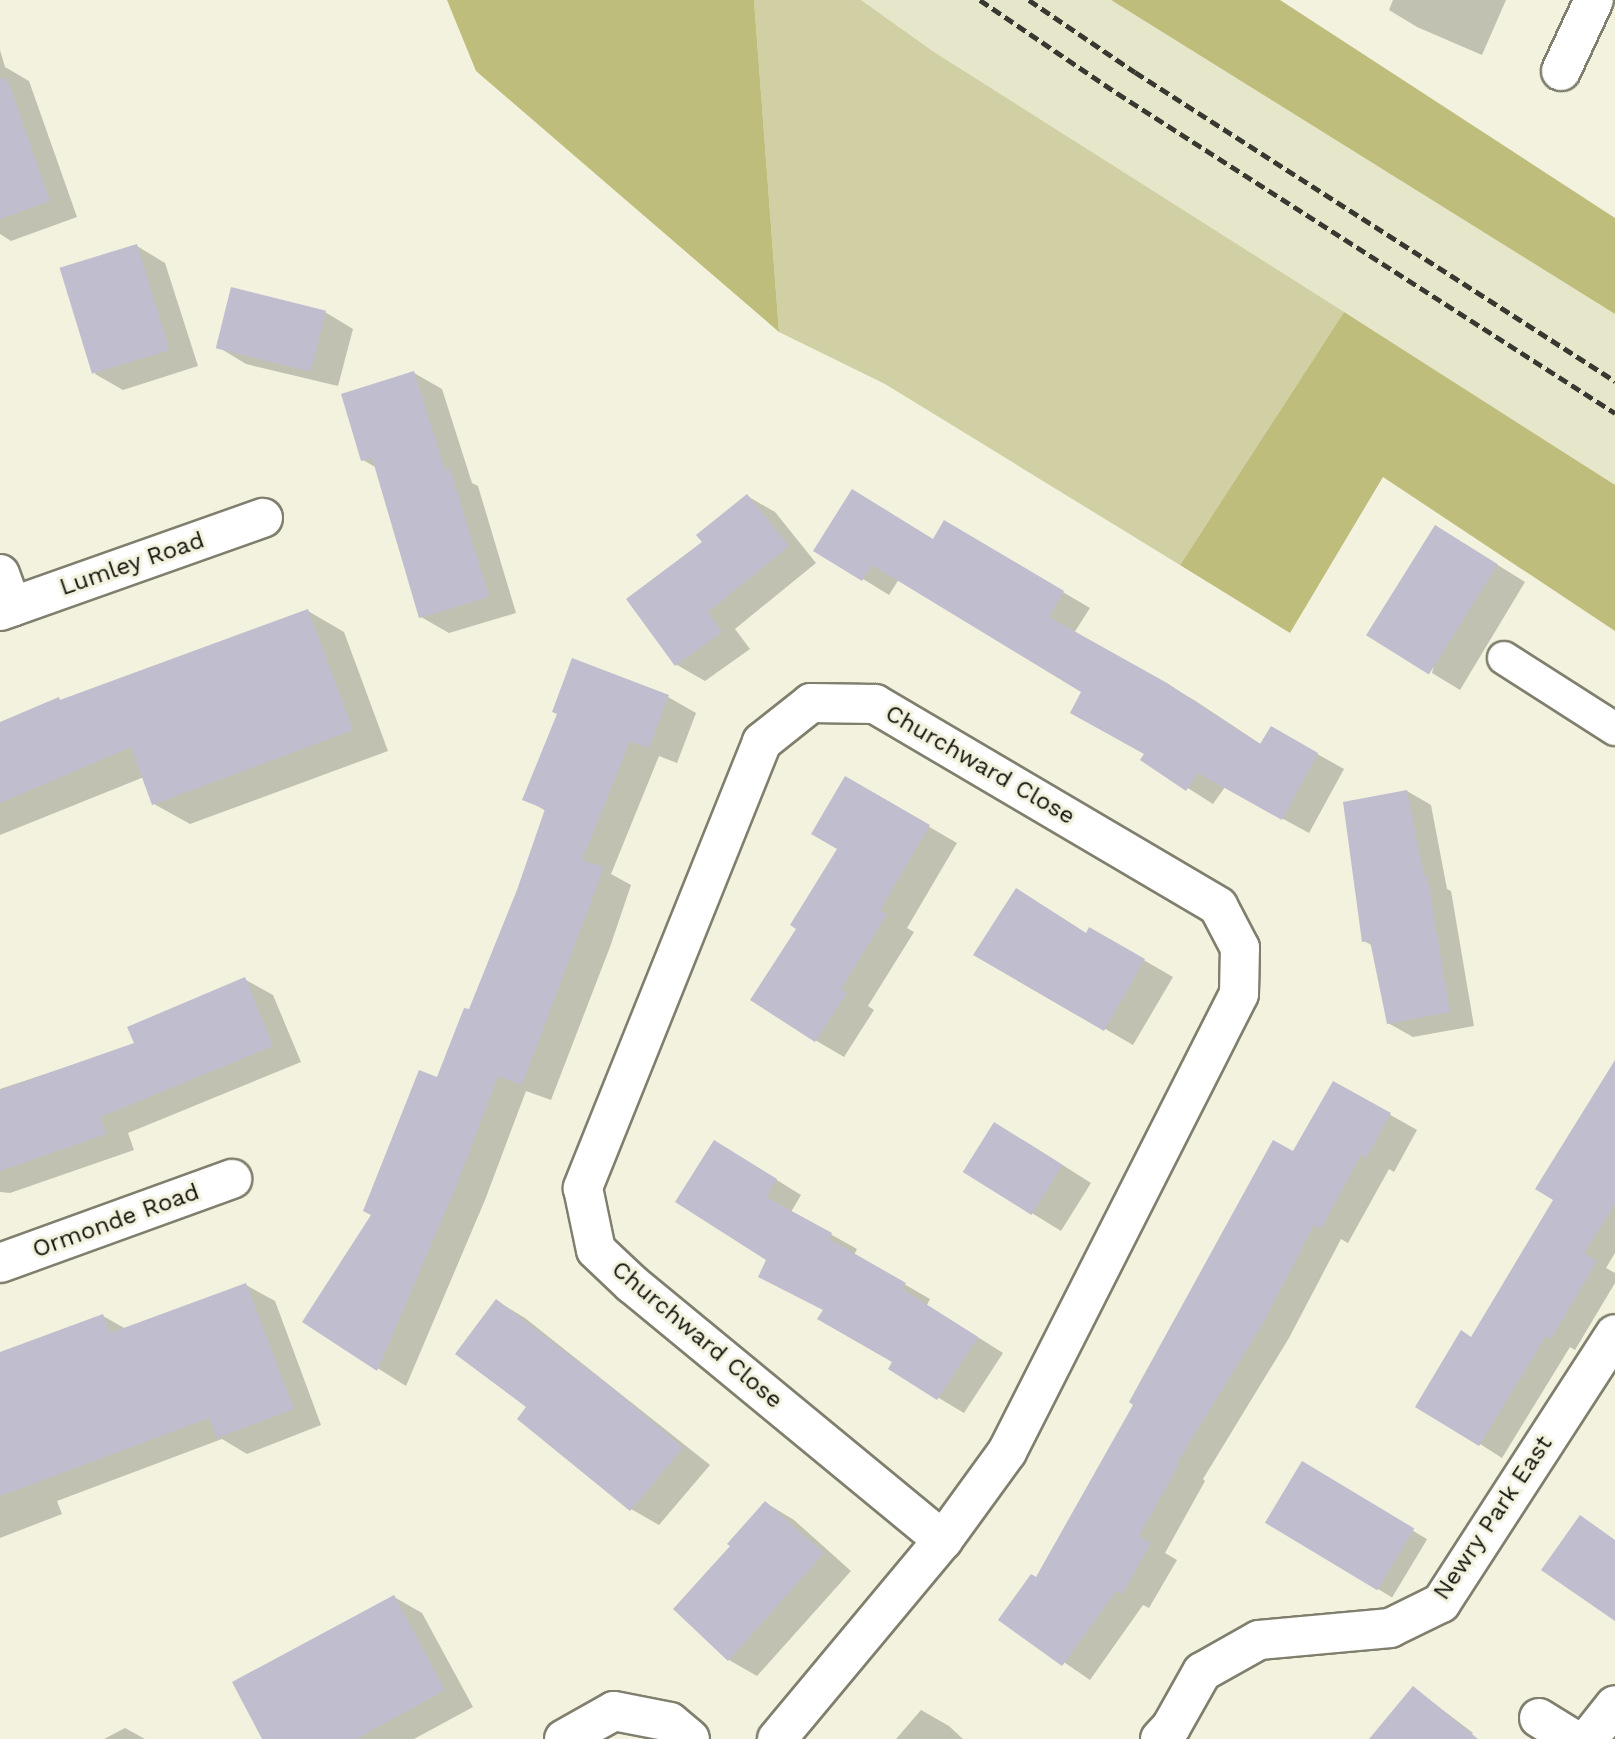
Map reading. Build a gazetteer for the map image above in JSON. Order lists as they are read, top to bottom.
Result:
{
  "streets": {
    "street": [
      "Lumley Road",
      "Churchward Close",
      "Ormonde Road",
      "Newry Park East"
    ]
  }
}
